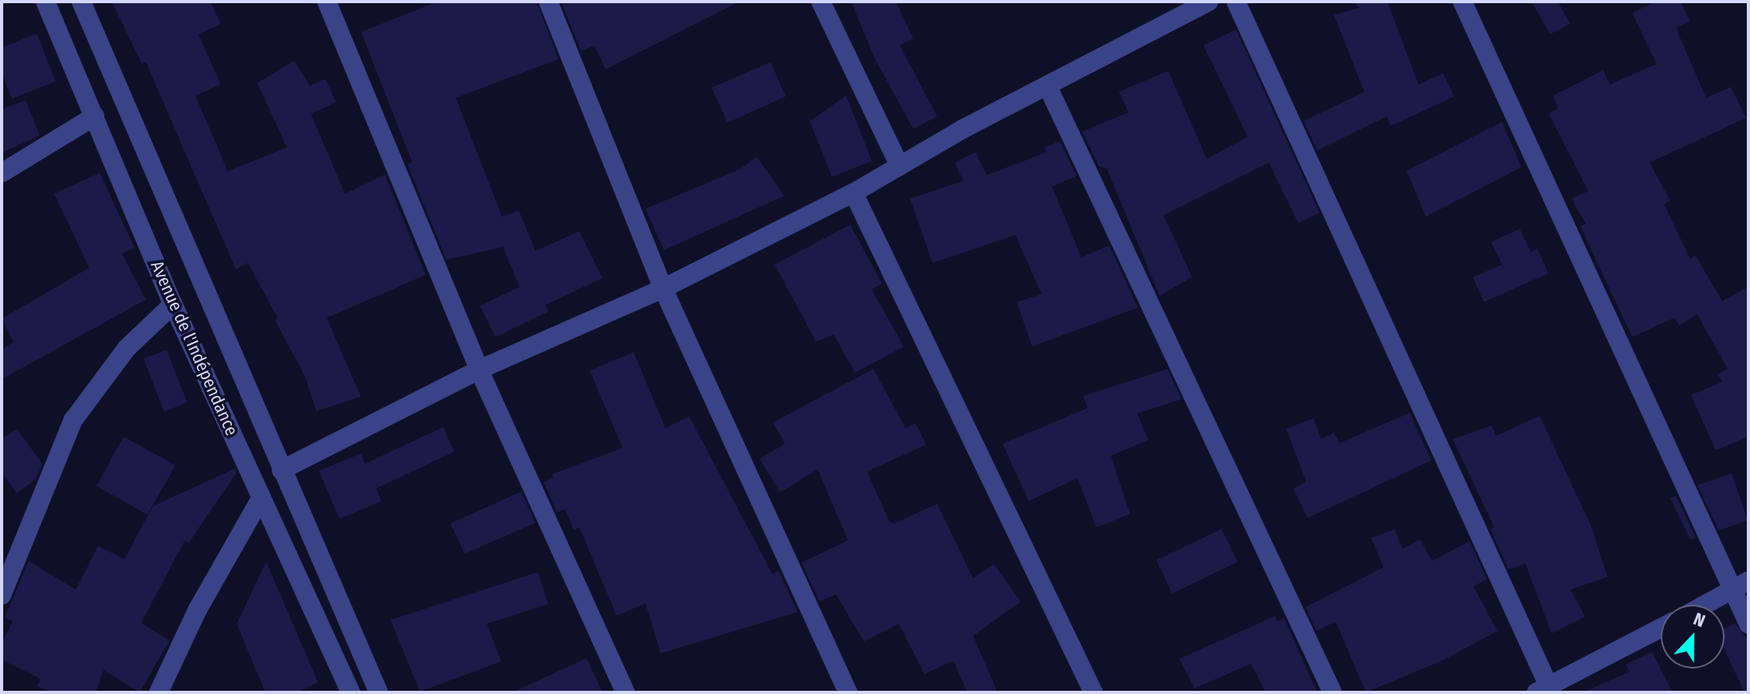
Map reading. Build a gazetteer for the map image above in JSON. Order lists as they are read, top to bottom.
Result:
{
  "streets": {
    "street": ["Avenue de l'Indépendance"]
  },
  "north": "top"
}
